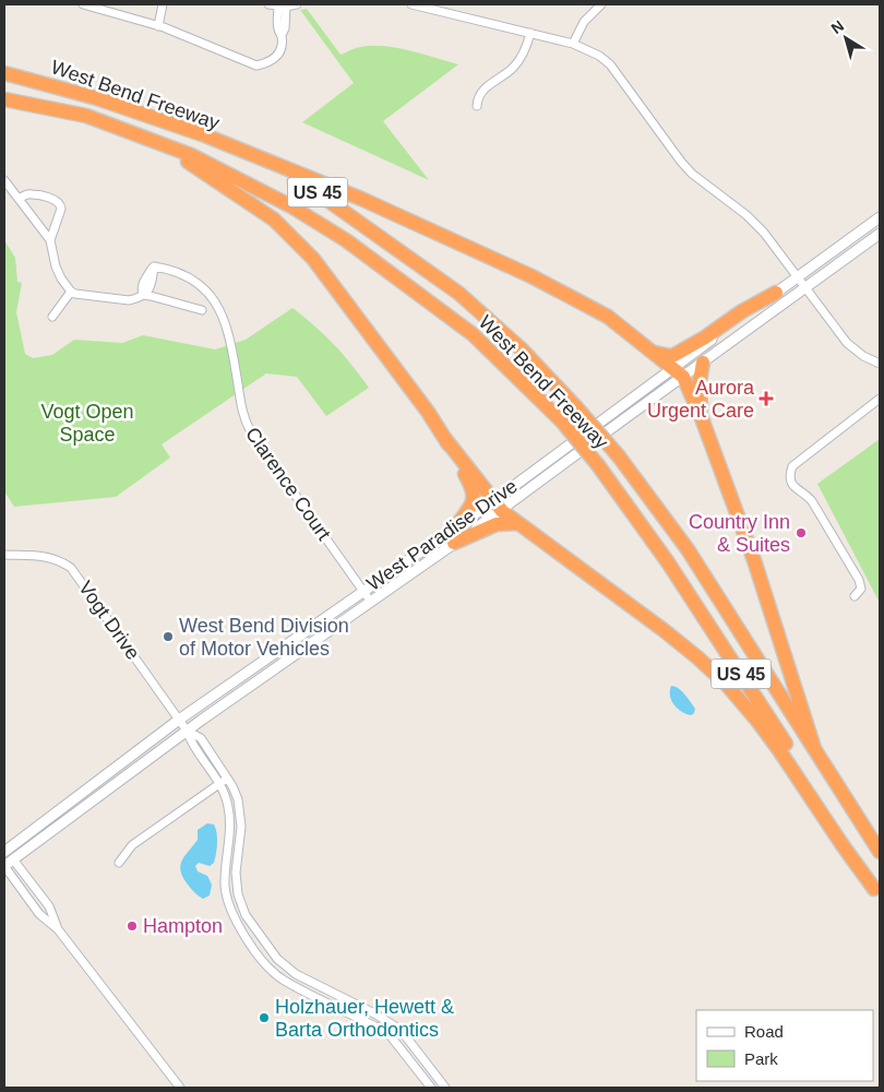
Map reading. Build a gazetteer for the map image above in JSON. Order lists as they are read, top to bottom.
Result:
{
  "streets": {
    "highway": ["West Bend Freeway", "US 45"],
    "street": ["Clarence Court", "West Paradise Drive", "Vogt Drive"]
  },
  "crossings": [
    ["Clarence Court", "West Paradise Drive"],
    ["West Paradise Drive", "Vogt Drive"]
  ],
  "parks": ["Vogt Open Space"],
  "places": {
    "health": ["Aurora Urgent Care"],
    "other": [
      "Country Inn & Suites",
      "West Bend Division of Motor Vehicles",
      "Hampton",
      "Holzhauer, Hewett & Barta Orthodontics"
    ]
  },
  "legend": ["Road", "Park"],
  "north": "top left"
}
